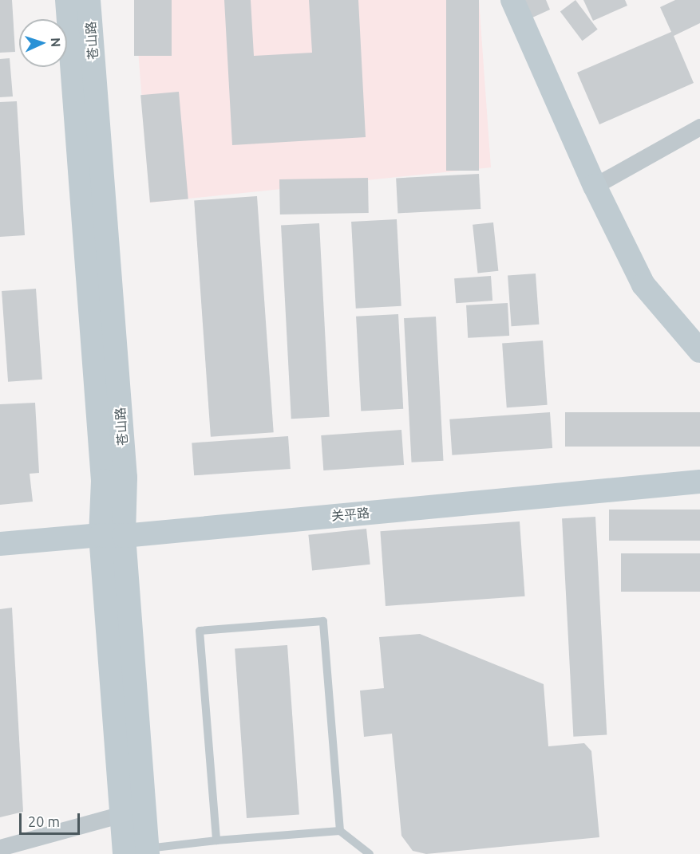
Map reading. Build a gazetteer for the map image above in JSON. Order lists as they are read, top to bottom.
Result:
{
  "streets": {
    "main road": ["苍山路", "关平路"]
  },
  "crossings": [
    ["苍山路", "关平路"]
  ],
  "scale_bar": "20 m",
  "north": "right"
}
